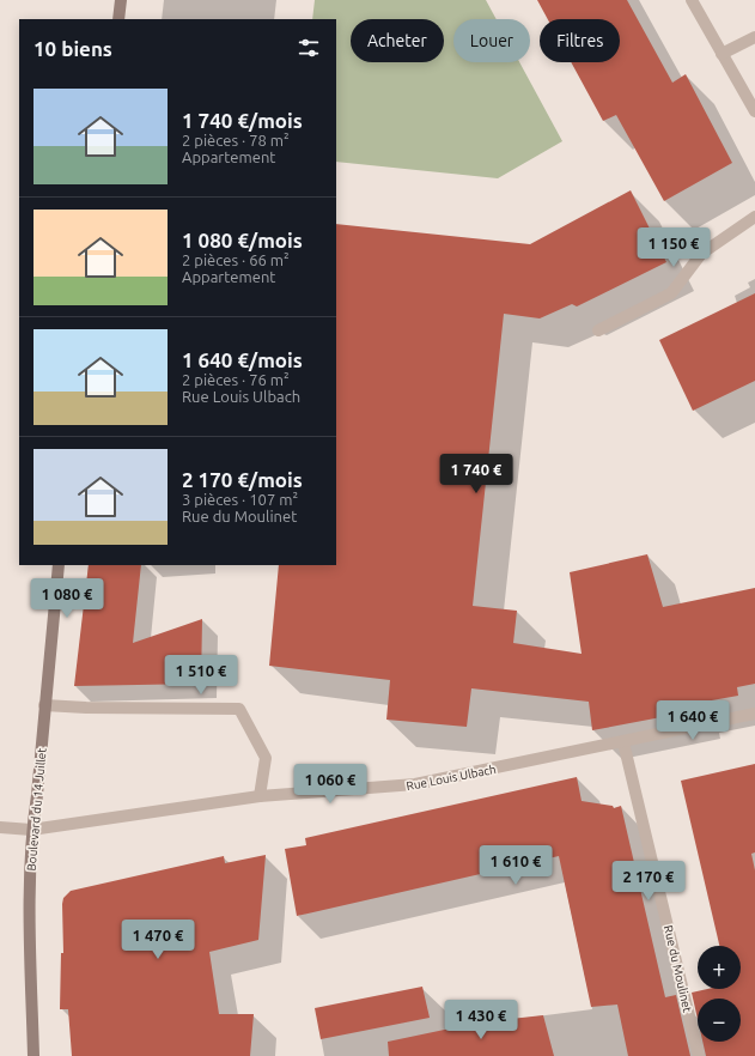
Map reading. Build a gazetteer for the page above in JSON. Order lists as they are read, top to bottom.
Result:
{
  "streets": {
    "main road": ["Boulevard du 14 Juillet"],
    "street": ["Rue Louis Ulbach", "Rue du Moulinet"]
  },
  "crossings": [
    ["Rue Louis Ulbach", "Boulevard du 14 Juillet"],
    ["Rue Louis Ulbach", "Rue du Moulinet"]
  ],
  "page": {
    "chip": ["Acheter", "Louer", "Filtres"],
    "heading": "10 biens",
    "list": [
      {
        "name": "1 740 €/mois",
        "note": "2 pièces · 78 m² · Appartement"
      },
      {
        "name": "1 080 €/mois",
        "note": "2 pièces · 66 m² · Appartement"
      },
      {
        "name": "1 640 €/mois",
        "note": "2 pièces · 76 m² · Rue Louis Ulbach"
      },
      {
        "name": "2 170 €/mois",
        "note": "3 pièces · 107 m² · Rue du Moulinet"
      }
    ],
    "price": [
      "1 150 €",
      "1 740 €",
      "1 080 €",
      "1 510 €",
      "1 640 €",
      "1 060 €",
      "1 610 €",
      "2 170 €",
      "1 470 €",
      "1 430 €"
    ],
    "map_buttons": ["+", "−"]
  }
}
